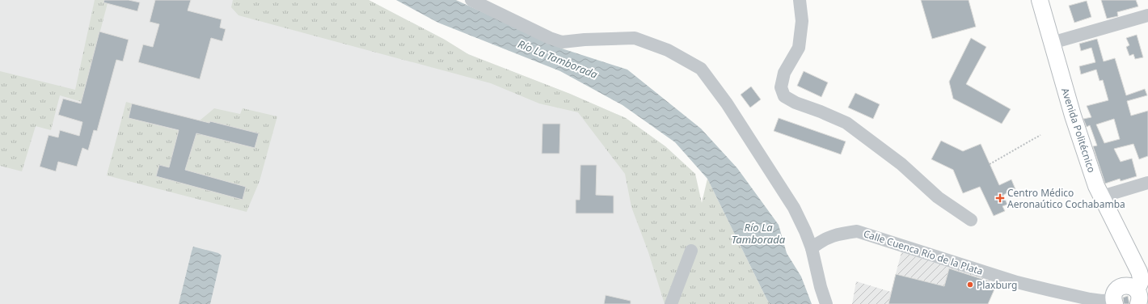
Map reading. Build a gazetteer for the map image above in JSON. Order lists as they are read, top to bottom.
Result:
{
  "streets": {
    "main road": ["Avenida Politécnico"],
    "street": ["Calle Cuenca Río de la Plata"]
  },
  "water": ["Río La Tamborada"],
  "places": {
    "health": ["Centro Médico Aeronaútico Cochabamba"],
    "other": ["Plaxburg"]
  }
}
